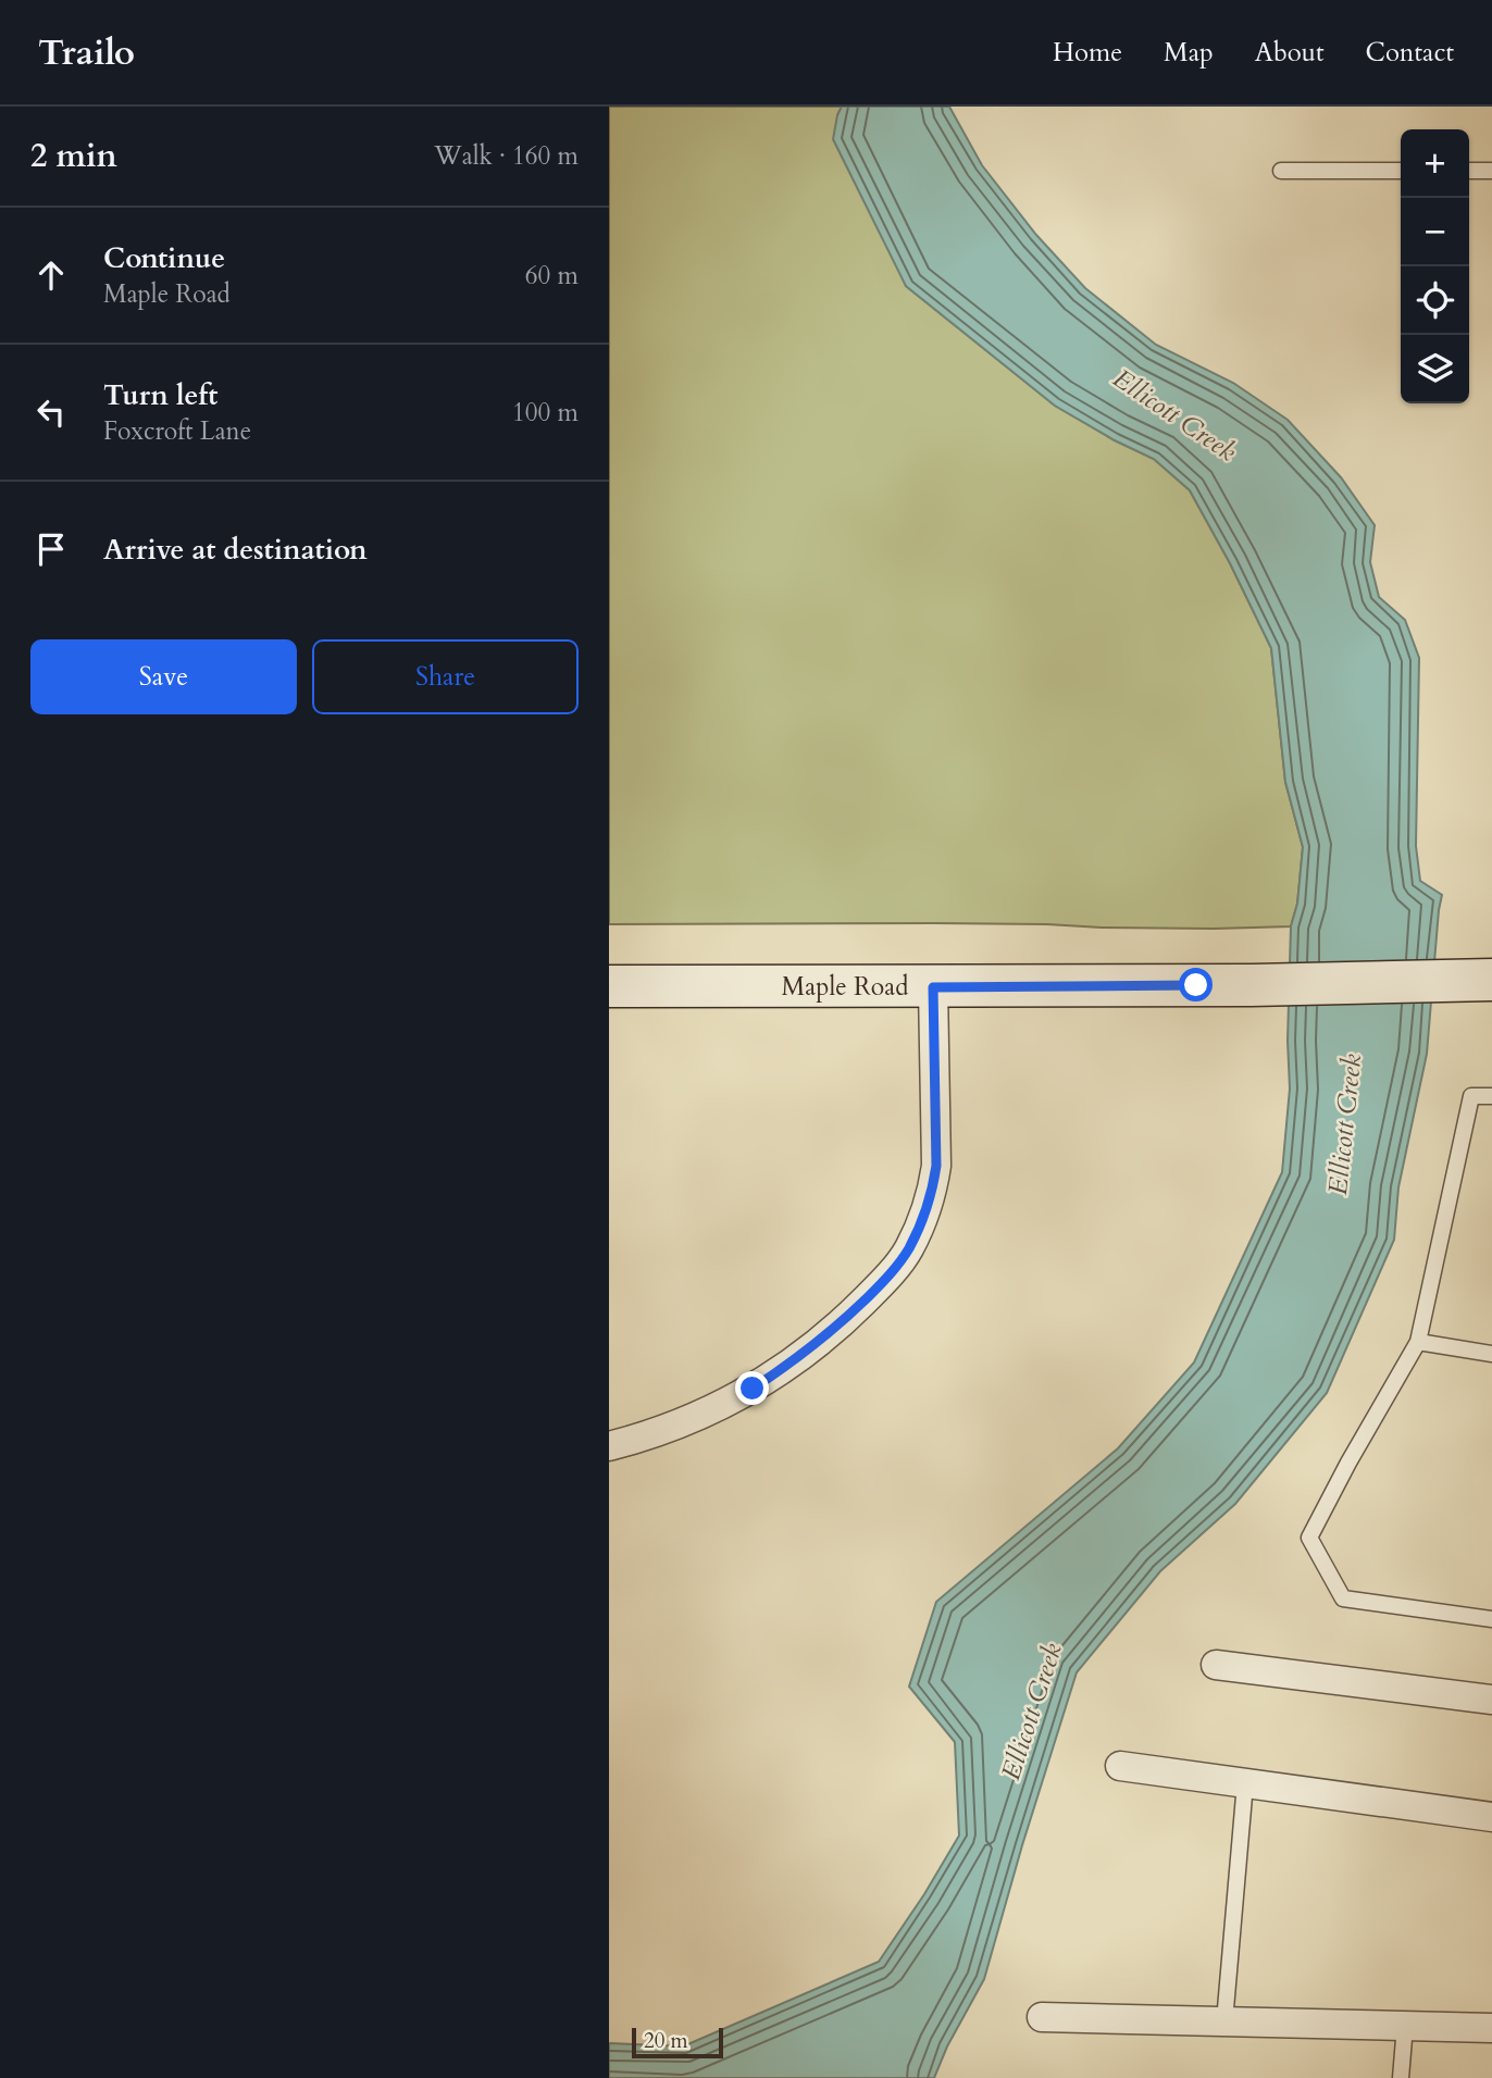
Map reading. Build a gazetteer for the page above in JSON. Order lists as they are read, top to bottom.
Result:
{
  "streets": {
    "main road": ["Maple Road"]
  },
  "water": ["Ellicott Creek"],
  "scale_bar": "20 m",
  "page": {
    "header": "Trailo",
    "nav": [
      "Home",
      "Map",
      "About",
      "Contact"
    ],
    "heading": ["2 min", "Walk · 160 m"],
    "map_buttons": ["+", "−"],
    "list": [
      ["Continue", "Maple Road", "60 m"],
      ["Turn left", "Foxcroft Lane", "100 m"],
      "Arrive at destination"
    ],
    "buttons": ["Save", "Share"],
    "scale": "20 m"
  }
}
